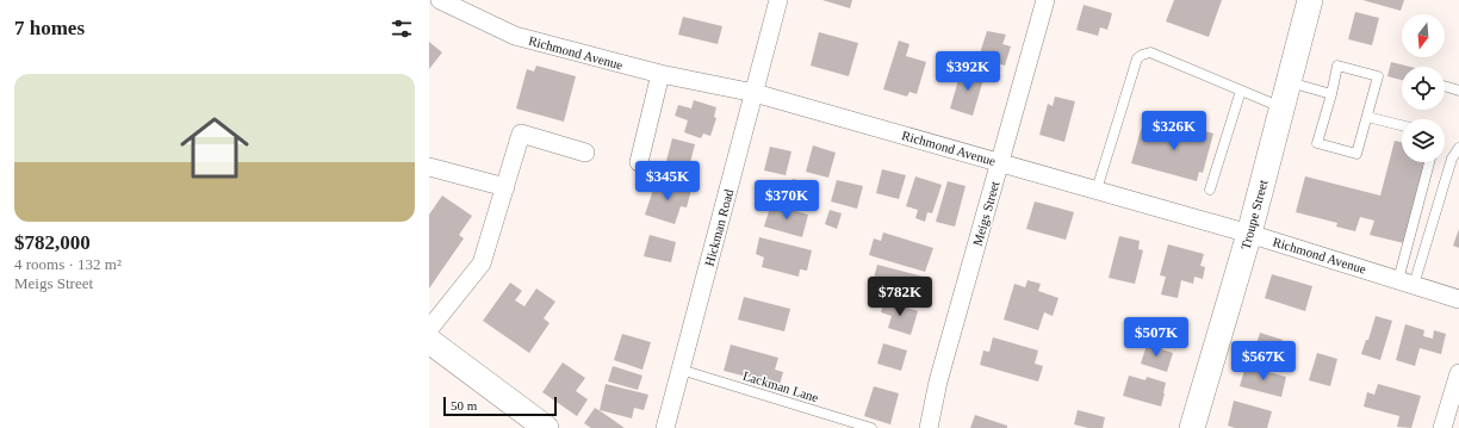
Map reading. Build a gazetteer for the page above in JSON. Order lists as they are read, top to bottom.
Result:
{
  "streets": {
    "street": [
      "Richmond Avenue",
      "Meigs Street",
      "Troupe Street",
      "Hickman Road"
    ],
    "lane": ["Lackman Lane"]
  },
  "crossings": [
    ["Richmond Avenue", "Meigs Street"],
    ["Richmond Avenue", "Troupe Street"],
    ["Richmond Avenue", "Hickman Road"],
    ["Hickman Road", "Lackman Lane"]
  ],
  "scale_bar": "50 m",
  "north": "bottom",
  "page": {
    "heading": "7 homes",
    "price": [
      "$392K",
      "$326K",
      "$345K",
      "$370K",
      "$782K",
      "$507K",
      "$567K"
    ],
    "list": [
      {
        "name": "$782,000",
        "note": "4 rooms · 132 m² · Meigs Street"
      }
    ],
    "scale": "50 m"
  }
}
